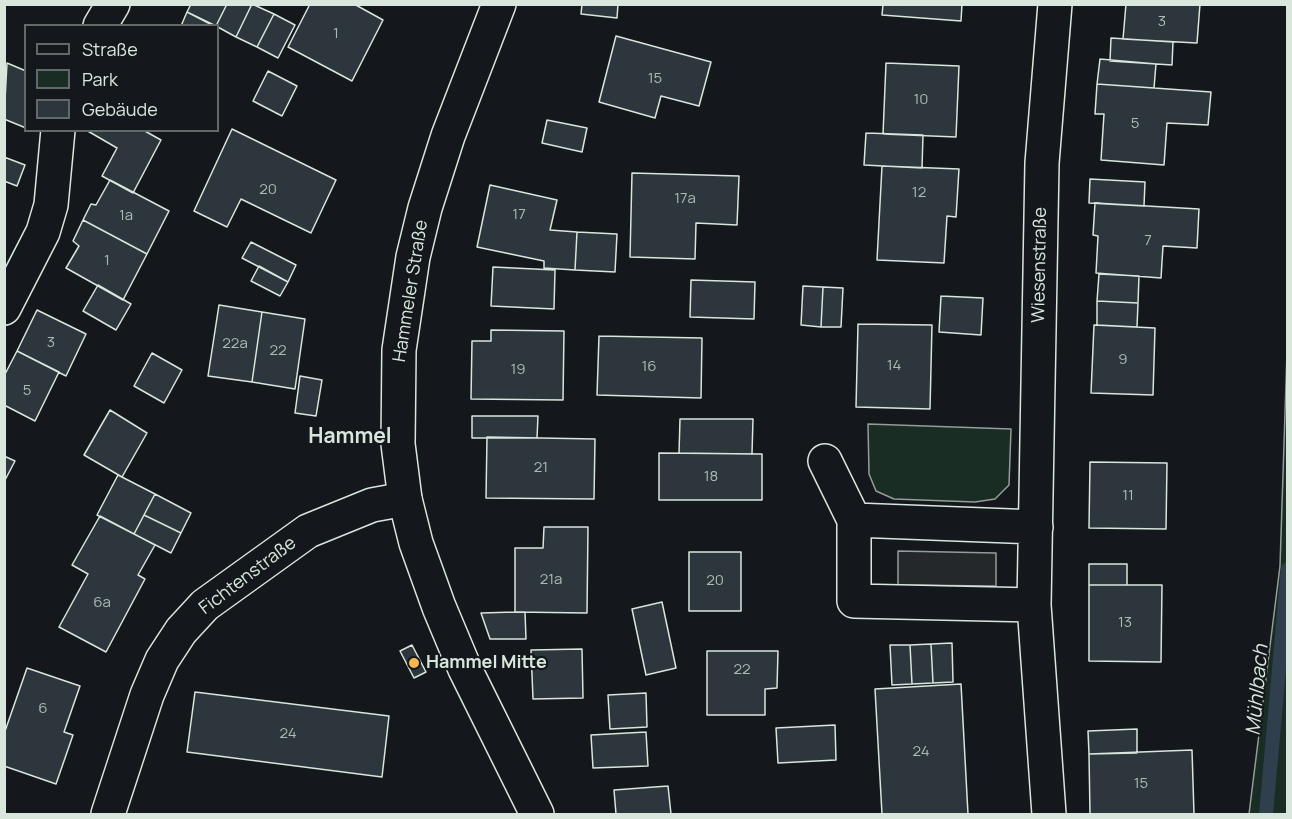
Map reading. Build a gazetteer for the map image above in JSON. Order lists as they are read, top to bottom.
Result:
{
  "streets": {
    "street": ["Wiesenstraße", "Hammeler Straße", "Fichtenstraße"]
  },
  "crossings": [
    ["Hammeler Straße", "Fichtenstraße"]
  ],
  "districts": ["Hammel"],
  "water": ["Mühlbach"],
  "places": ["Hammel Mitte"],
  "house_numbers": [
    "3",
    "1",
    "15",
    "10",
    "5",
    "20",
    "12",
    "17a",
    "17",
    "1a",
    "7",
    "1",
    "3",
    "22a",
    "22",
    "9",
    "14",
    "16",
    "19",
    "5",
    "21",
    "18",
    "11",
    "21a",
    "20",
    "6a",
    "13",
    "22",
    "6",
    "24",
    "24",
    "15"
  ],
  "legend": ["Straße", "Park", "Gebäude"]
}
